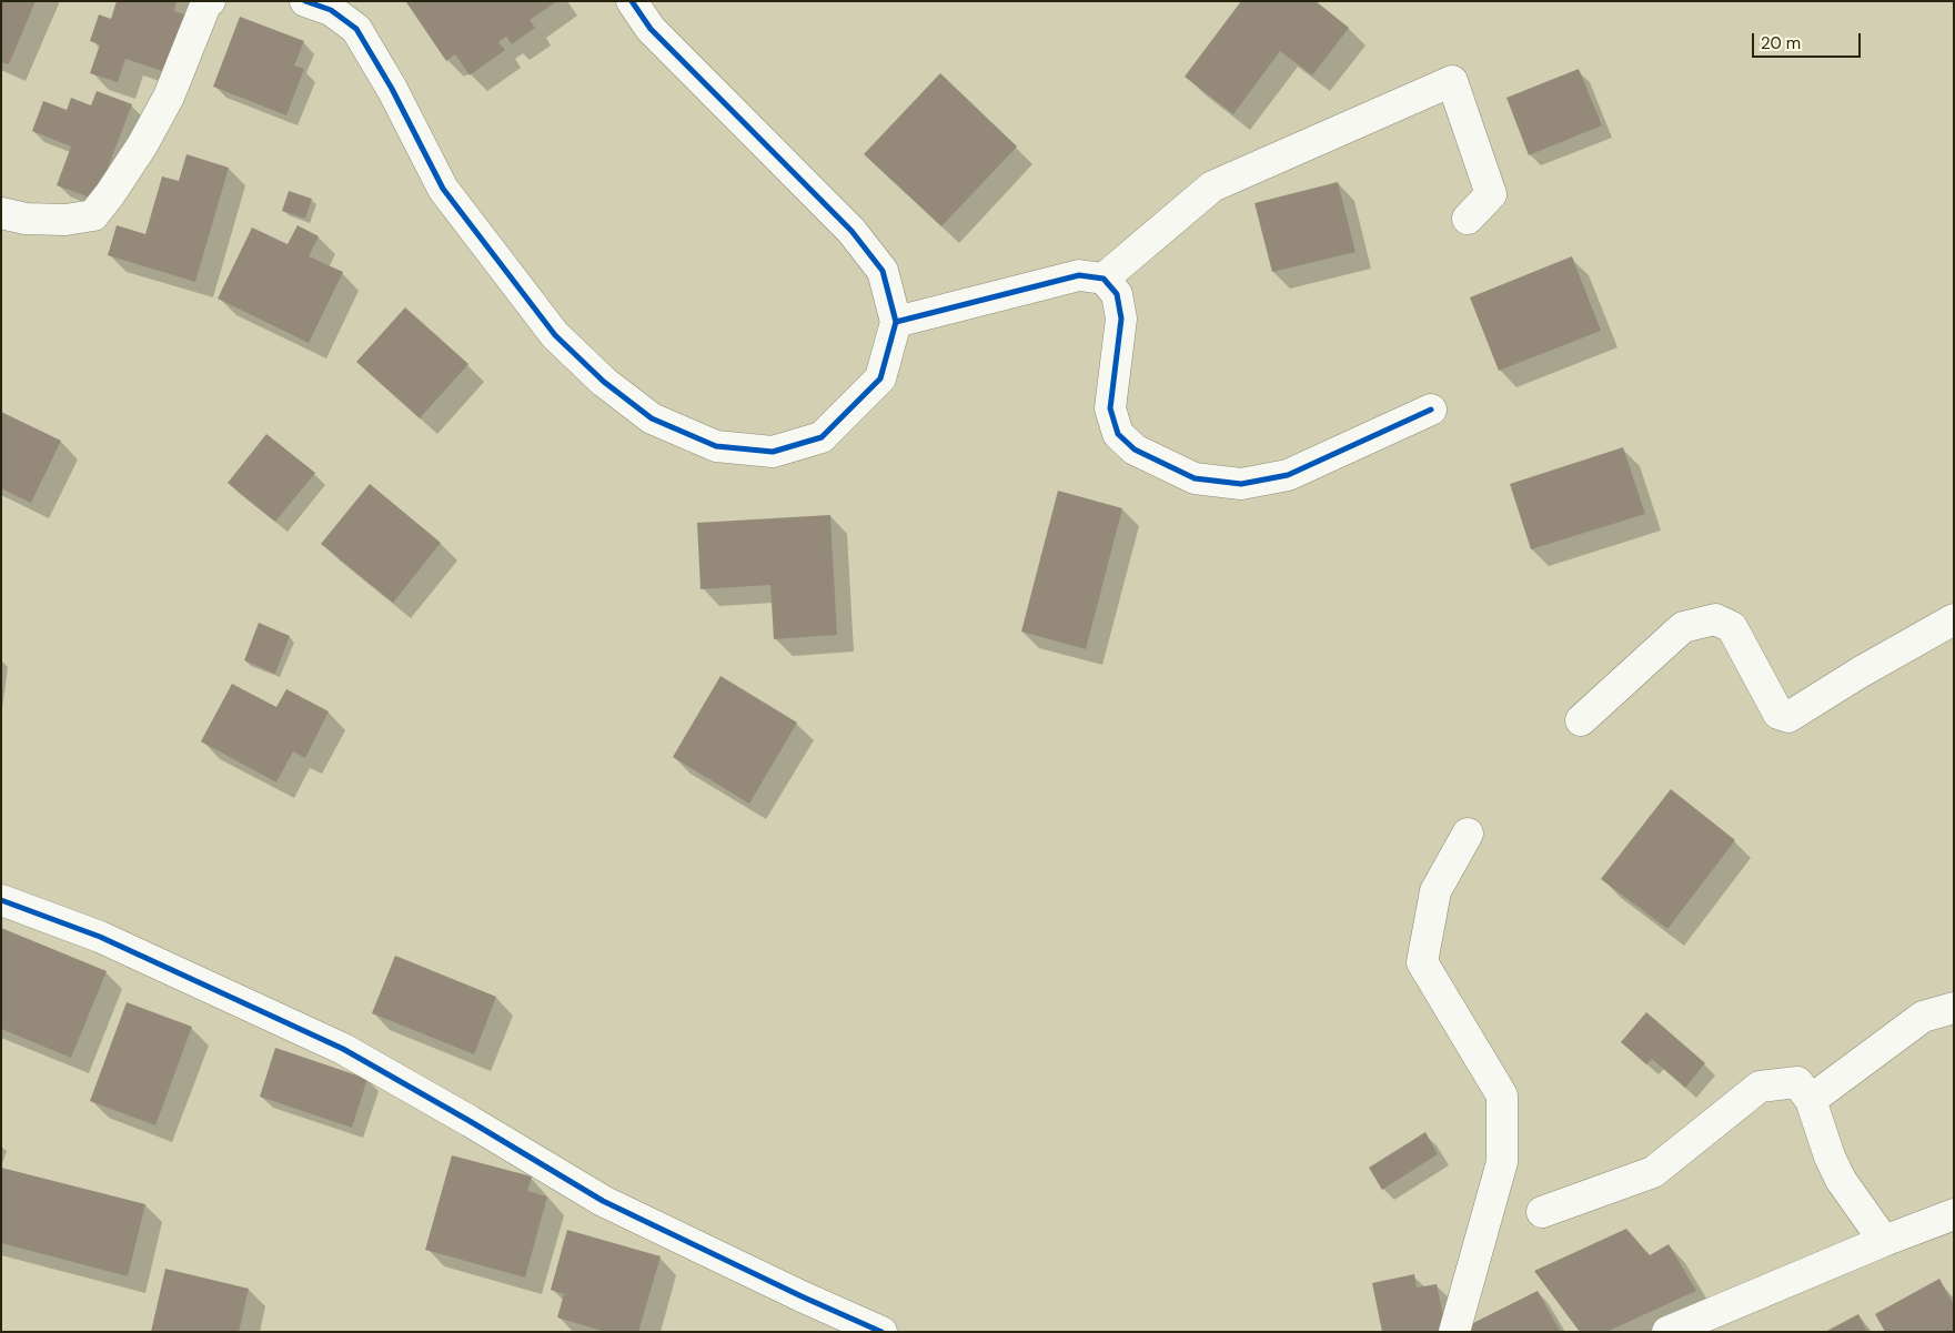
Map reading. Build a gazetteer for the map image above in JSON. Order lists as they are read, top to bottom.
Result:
{
  "scale_bar": "20 m"
}
